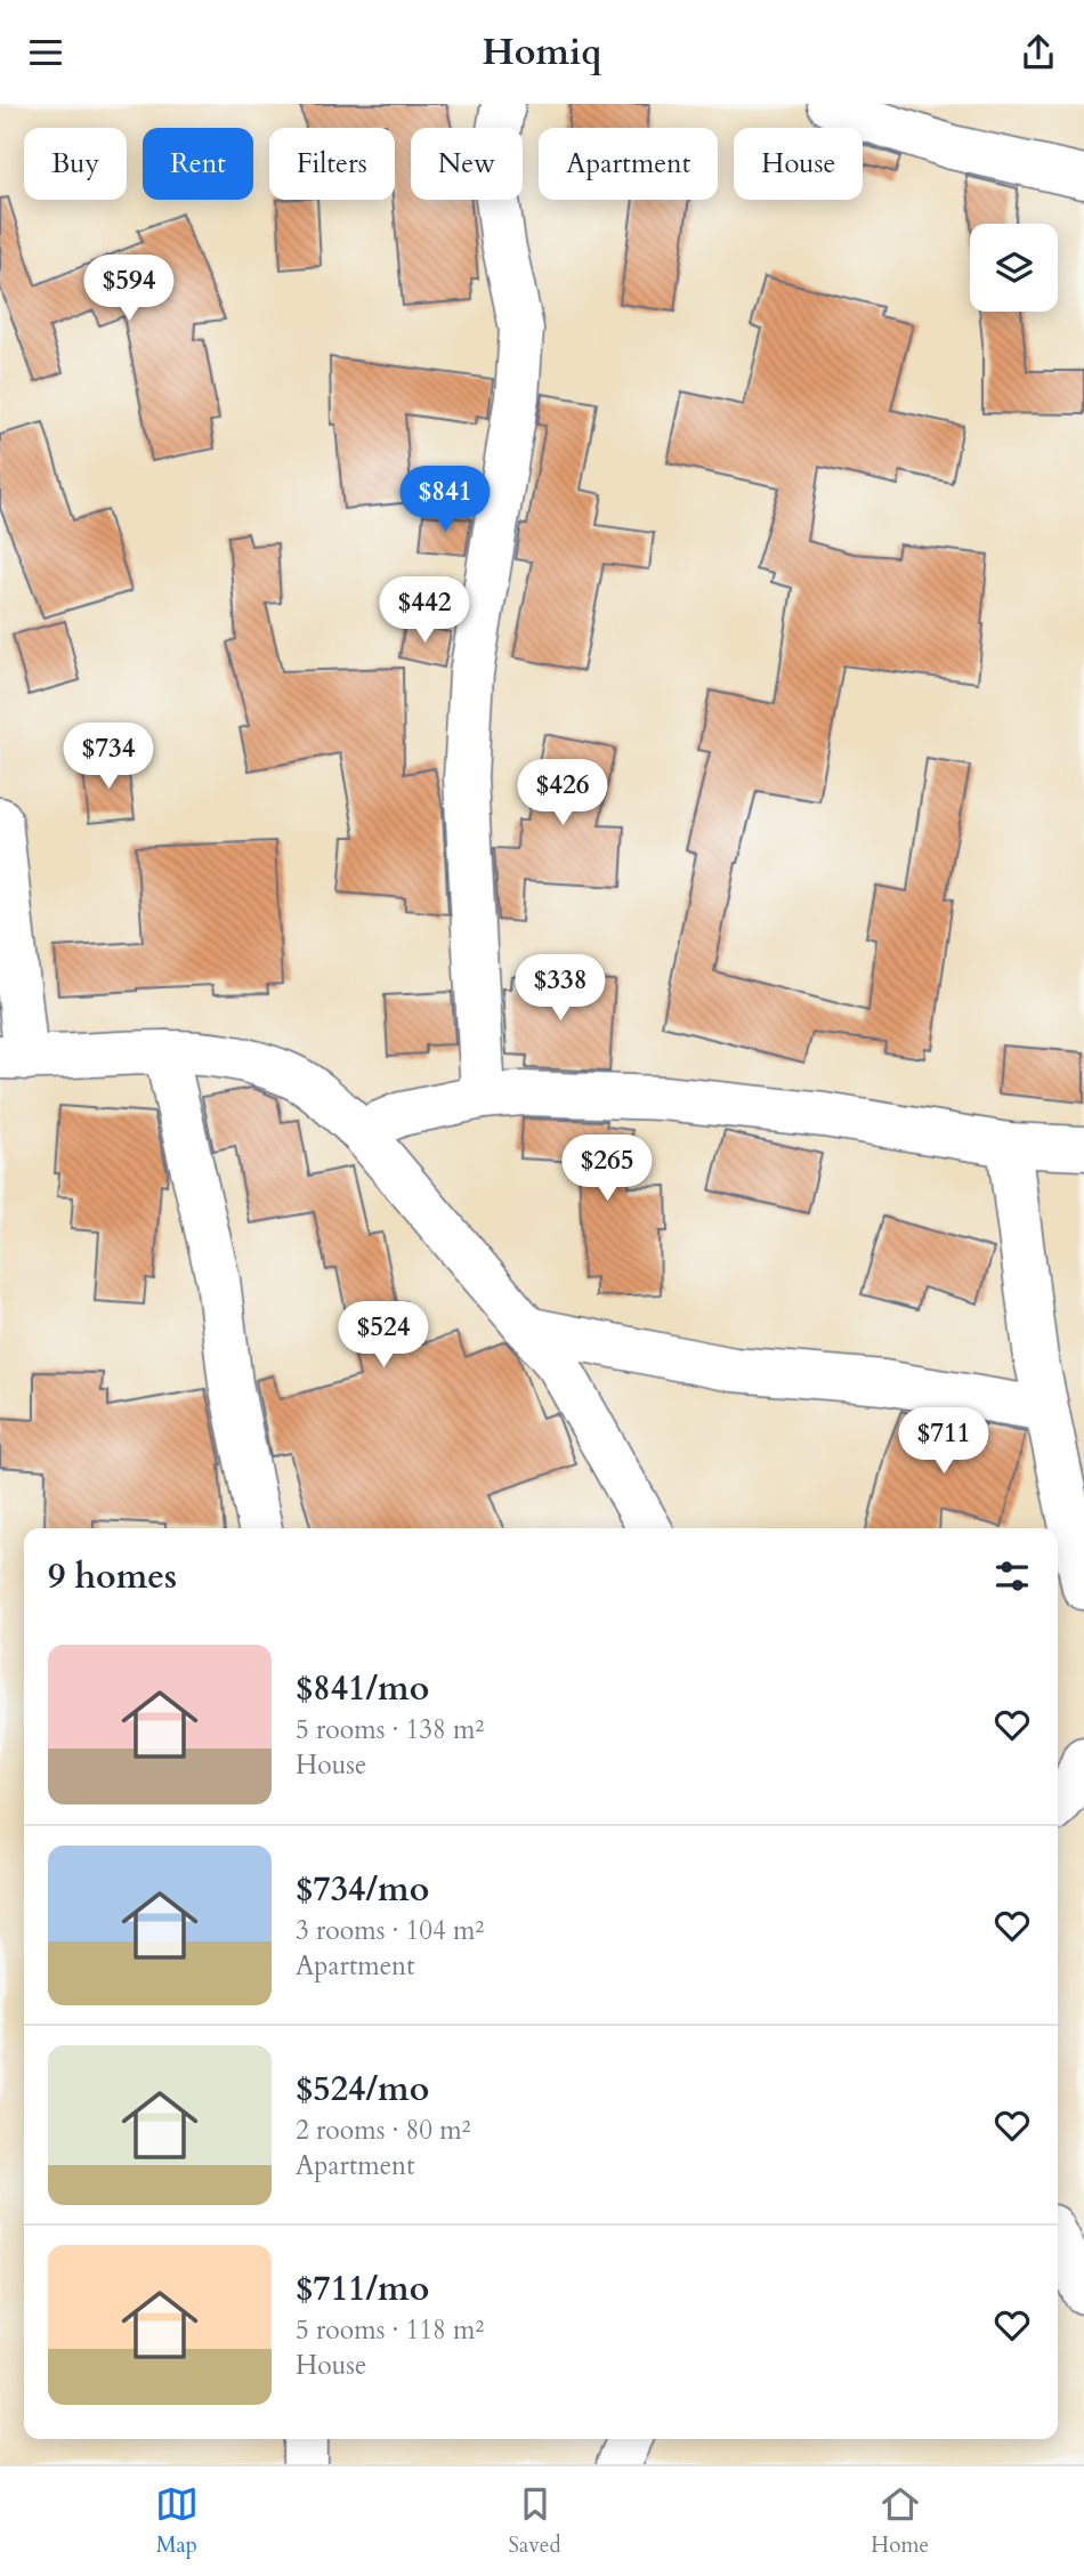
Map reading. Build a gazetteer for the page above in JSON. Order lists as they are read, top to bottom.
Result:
{
  "page": {
    "header": "Homiq",
    "chip": [
      "Buy",
      "Rent",
      "Filters",
      "New",
      "Apartment",
      "House"
    ],
    "price": [
      "$594",
      "$841",
      "$442",
      "$734",
      "$426",
      "$338",
      "$265",
      "$524",
      "$711"
    ],
    "heading": "9 homes",
    "list": [
      {
        "name": "$841/mo",
        "note": "5 rooms · 138 m² · House"
      },
      {
        "name": "$734/mo",
        "note": "3 rooms · 104 m² · Apartment"
      },
      {
        "name": "$524/mo",
        "note": "2 rooms · 80 m² · Apartment"
      },
      {
        "name": "$711/mo",
        "note": "5 rooms · 118 m² · House"
      }
    ],
    "tabs": ["Map", "Saved", "Home"]
  }
}
